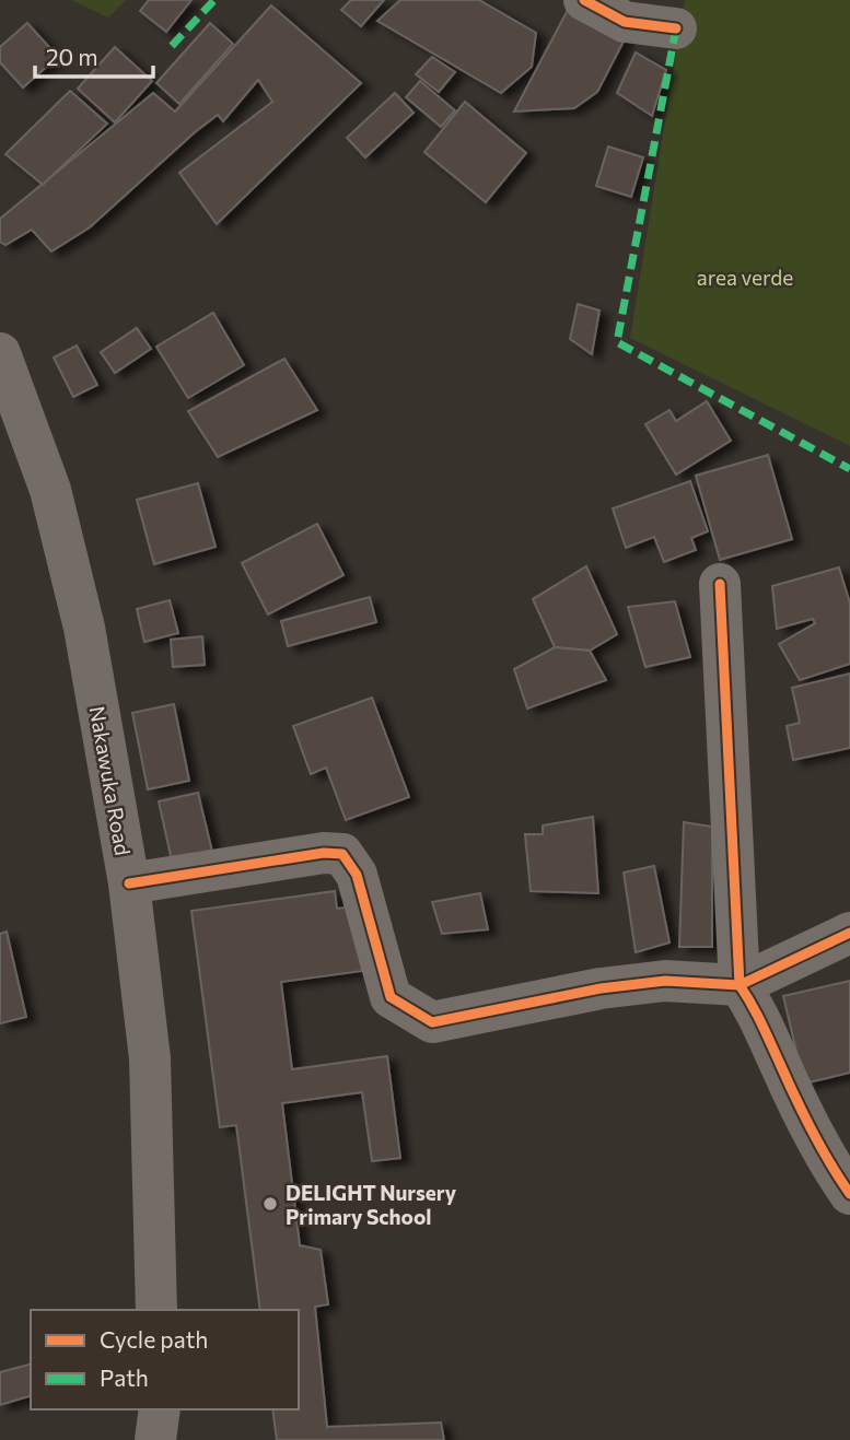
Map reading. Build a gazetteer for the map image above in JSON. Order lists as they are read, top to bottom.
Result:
{
  "streets": {
    "main road": ["Nakawuka Road"]
  },
  "parks": ["area verde"],
  "places": ["DELIGHT Nursery Primary School"],
  "legend": ["Cycle path", "Path"],
  "scale_bar": "20 m"
}
